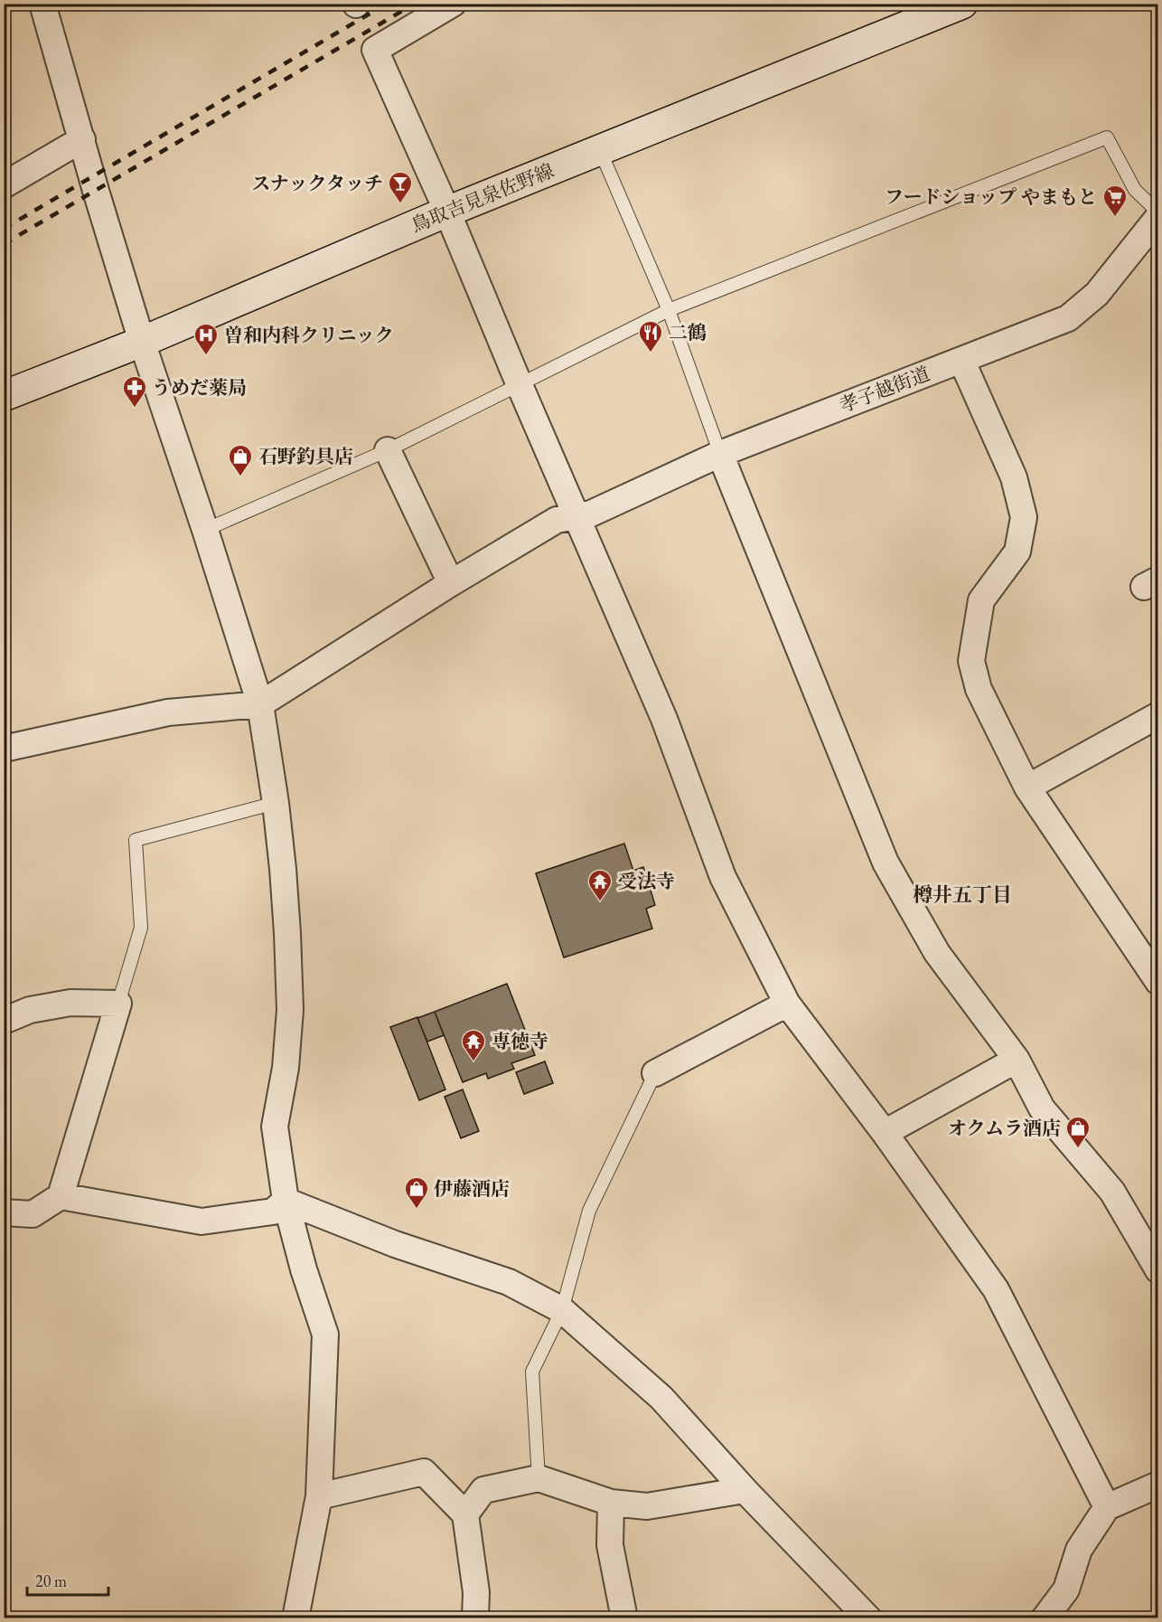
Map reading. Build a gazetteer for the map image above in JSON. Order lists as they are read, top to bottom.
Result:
{
  "streets": {
    "main road": ["鳥取吉見泉佐野線"],
    "street": ["孝子越街道"]
  },
  "districts": ["樽井五丁目"],
  "places": {
    "bar": ["スナックタッチ"],
    "supermarket": ["フードショップ やまもと"],
    "restaurant": ["二鶴"],
    "hospital": ["曽和内科クリニック"],
    "pharmacy": ["うめだ薬局"],
    "shop": ["石野釣具店", "オクムラ酒店", "伊藤酒店"],
    "temple": ["受法寺", "専徳寺"]
  },
  "scale_bar": "20 m"
}
